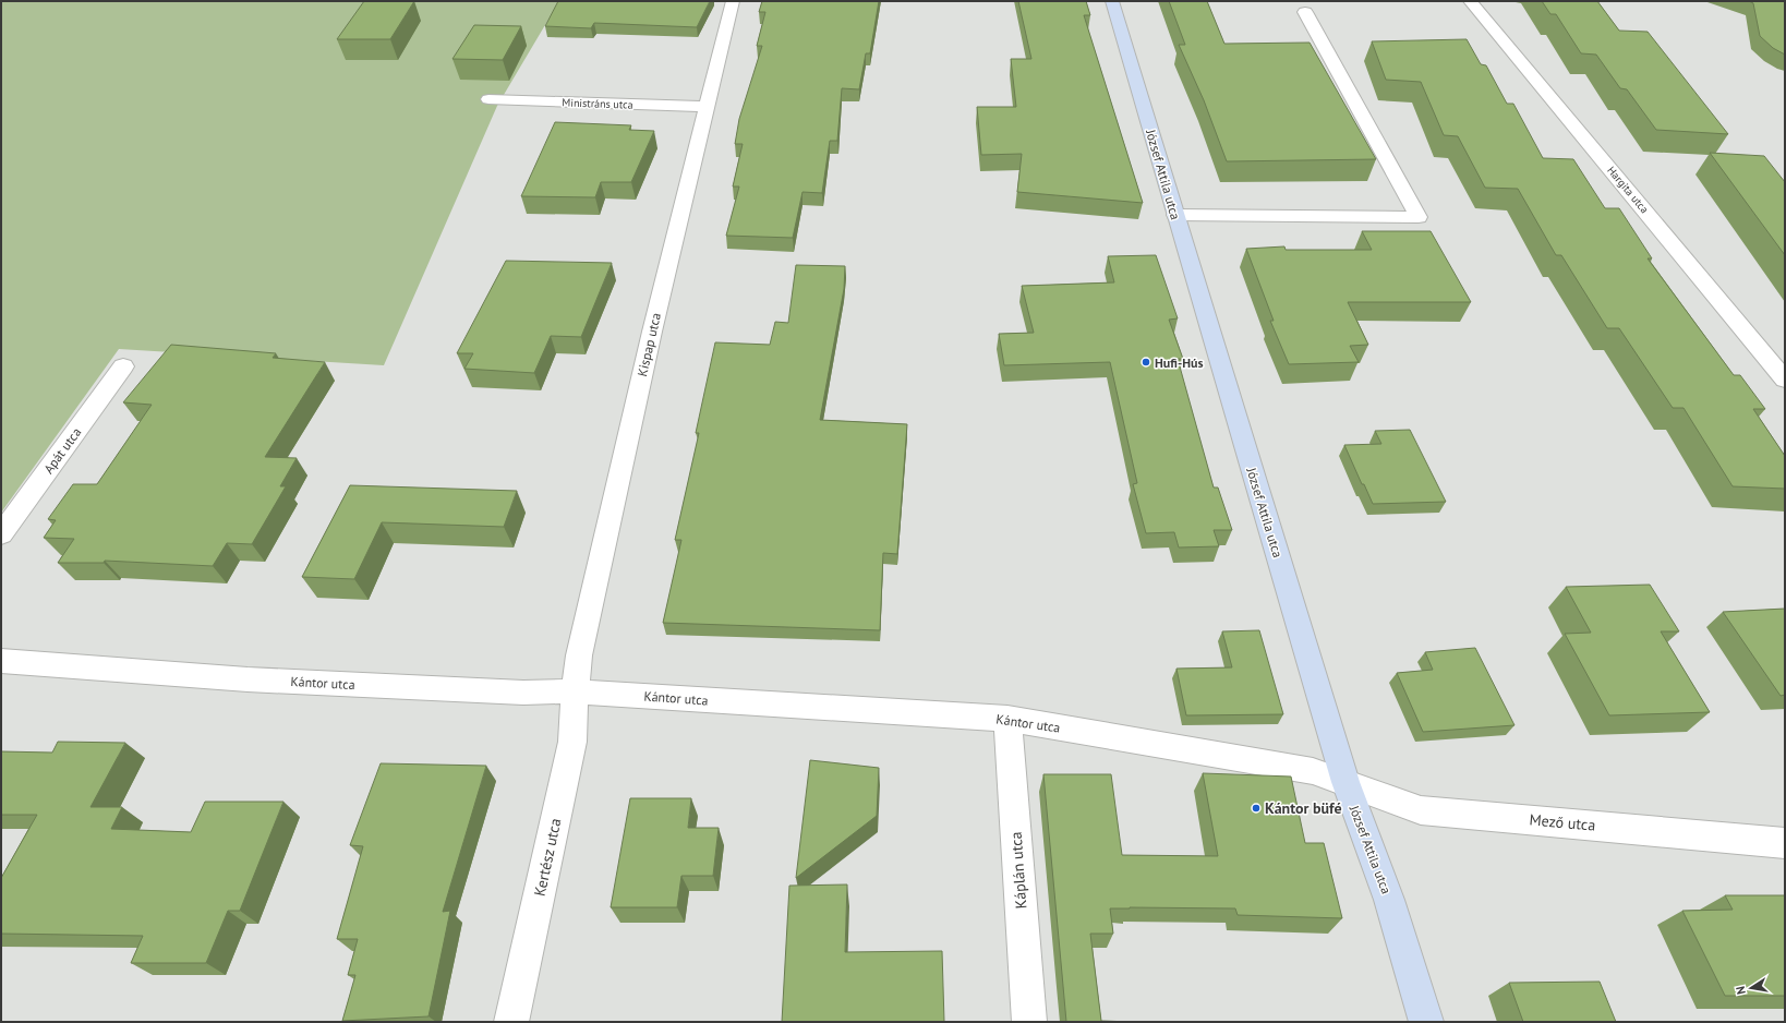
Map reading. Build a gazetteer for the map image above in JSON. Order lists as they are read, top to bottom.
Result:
{
  "streets": {
    "main road": ["József Attila utca"],
    "street": [
      "Ministráns utca",
      "Hargita utca",
      "Kispap utca",
      "Apát utca",
      "Kántor utca",
      "Mező utca",
      "Kertész utca",
      "Káplán utca"
    ]
  },
  "crossings": [
    ["Ministráns utca", "Kispap utca"],
    ["József Attila utca", "Kántor utca"],
    ["József Attila utca", "Mező utca"],
    ["Kispap utca", "Kántor utca"],
    ["Kispap utca", "Kertész utca"],
    ["Kántor utca", "Mező utca"],
    ["Kántor utca", "Kertész utca"],
    ["Kántor utca", "Káplán utca"]
  ],
  "places": ["Hufi-Hús", "Kántor büfé"],
  "north": "left"
}
